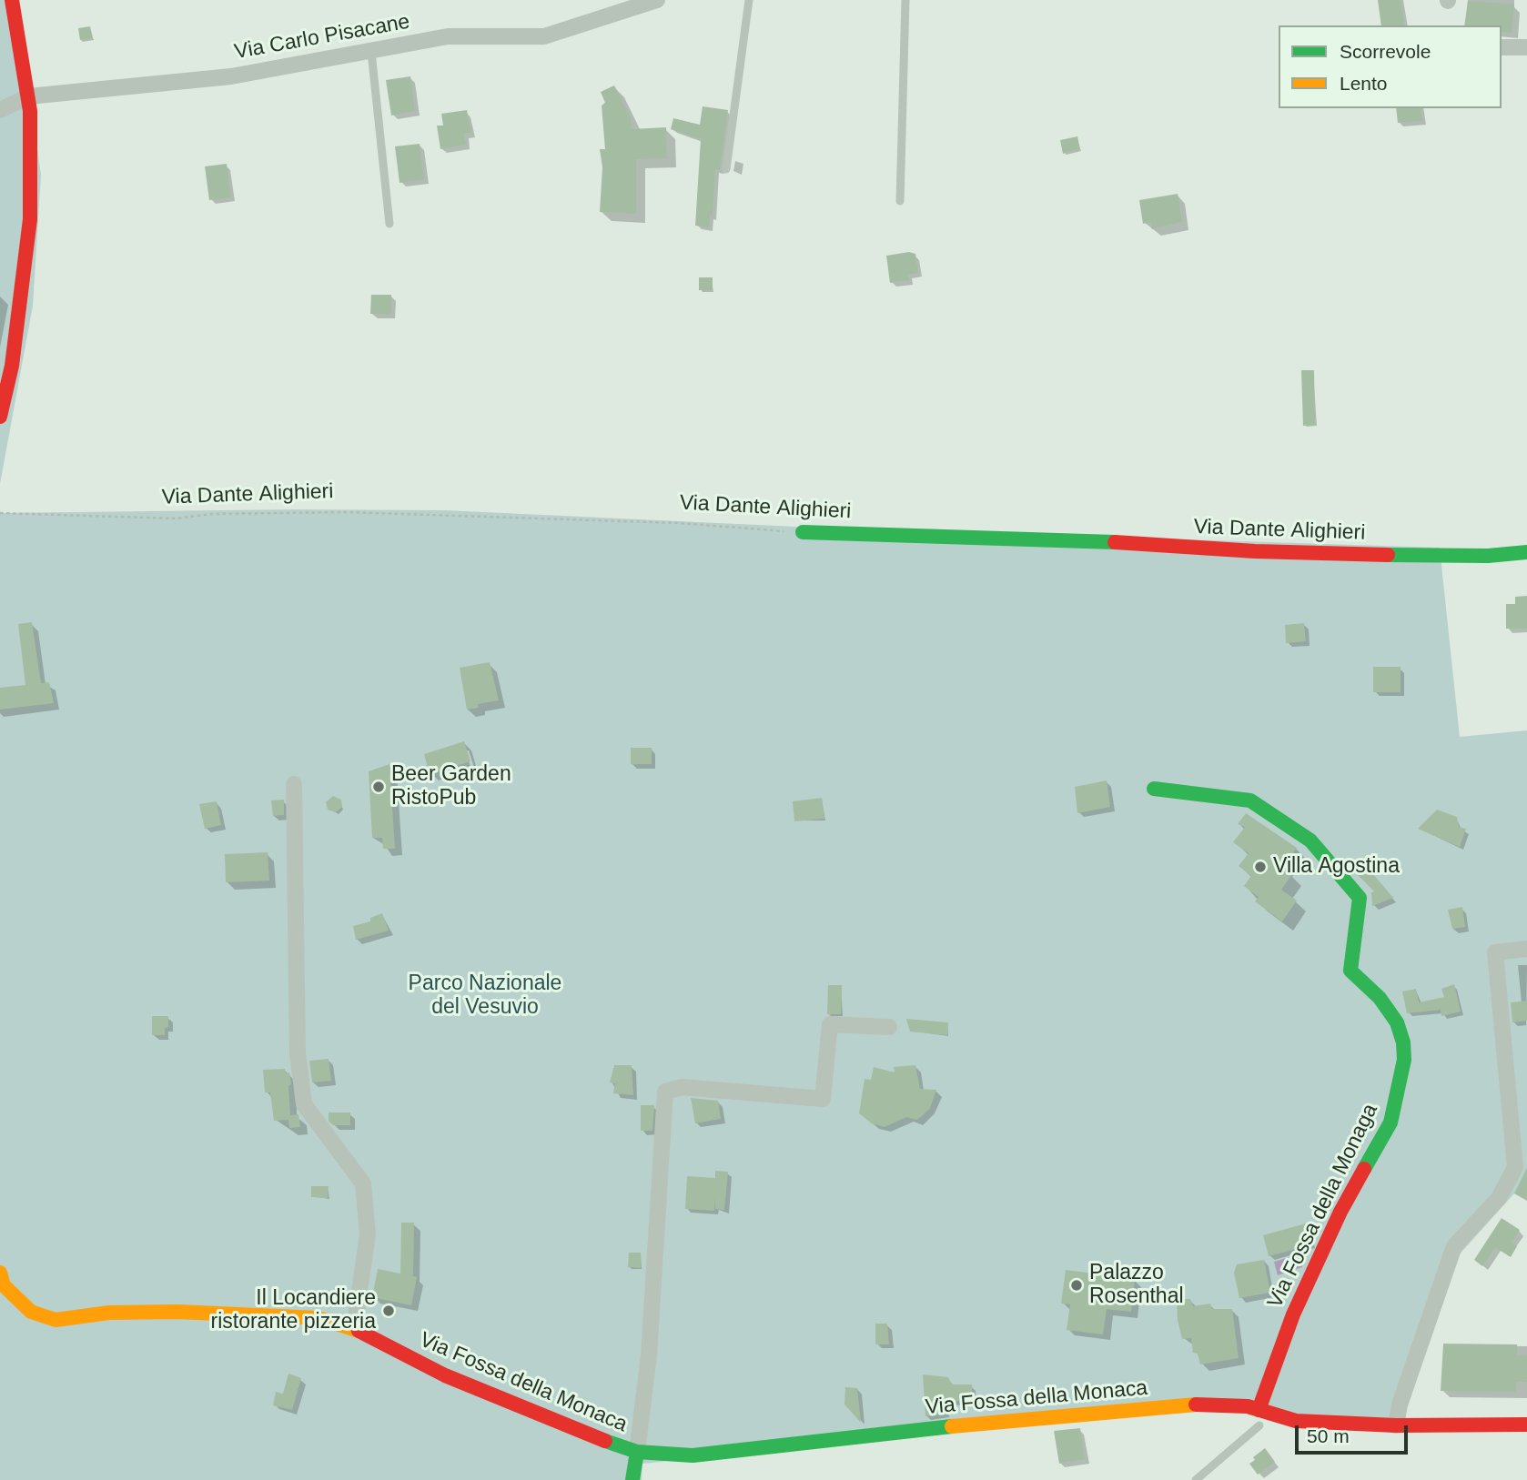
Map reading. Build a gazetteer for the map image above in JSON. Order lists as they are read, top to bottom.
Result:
{
  "streets": {
    "street": [
      "Via Carlo Pisacane",
      "Via Dante Alighieri",
      "Via Fossa della Monaga",
      "Via Fossa della Monaca"
    ]
  },
  "crossings": [
    ["Via Fossa della Monaga", "Via Fossa della Monaca"]
  ],
  "parks": ["Parco Nazionale del Vesuvio"],
  "places": [
    "Beer Garden RistoPub",
    "Villa Agostina",
    "Palazzo Rosenthal",
    "Il Locandiere ristorante pizzeria"
  ],
  "legend": ["Scorrevole", "Lento"],
  "scale_bar": "50 m"
}
